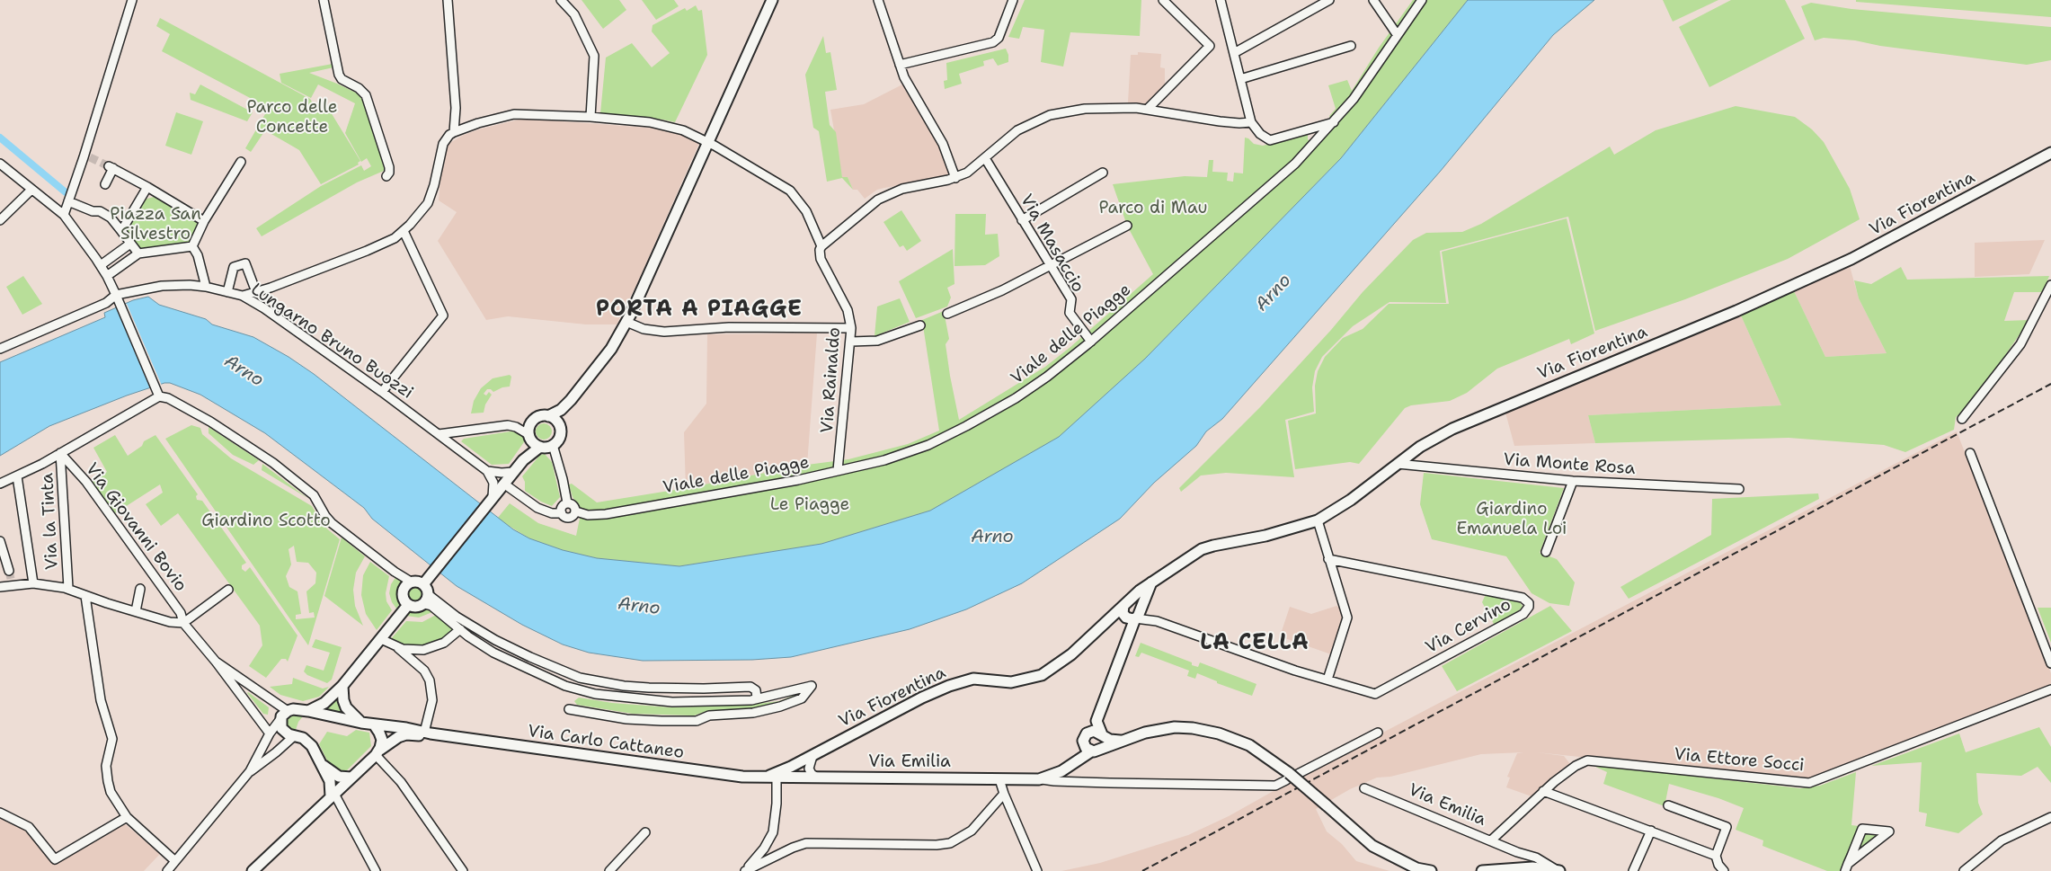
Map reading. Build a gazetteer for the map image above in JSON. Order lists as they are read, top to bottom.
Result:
{
  "streets": {
    "main road": ["Via Fiorentina", "Via Carlo Cattaneo", "Via Emilia"],
    "street": [
      "Via Masaccio",
      "Viale delle Piagge",
      "Lungarno Bruno Buozzi",
      "Via Rainaldo",
      "Via Monte Rosa",
      "Via la Tinta",
      "Via Giovanni Bovio",
      "Via Cervino",
      "Via Ettore Socci"
    ]
  },
  "crossings": [
    ["Via Fiorentina", "Via Monte Rosa"],
    ["Via Fiorentina", "Via Carlo Cattaneo"],
    ["Via Fiorentina", "Via Emilia"],
    ["Via Masaccio", "Viale delle Piagge"],
    ["Viale delle Piagge", "Via Rainaldo"],
    ["Via la Tinta", "Via Giovanni Bovio"],
    ["Via Carlo Cattaneo", "Via Emilia"],
    ["Via Ettore Socci", "Via Emilia"]
  ],
  "districts": ["PORTA A PIAGGE", "LA CELLA"],
  "water": ["Arno"],
  "parks": [
    "Parco delle Concette",
    "Parco di Mau",
    "Piazza San Silvestro",
    "Le Piagge",
    "Giardino Emanuela Loi",
    "Giardino Scotto"
  ]
}
